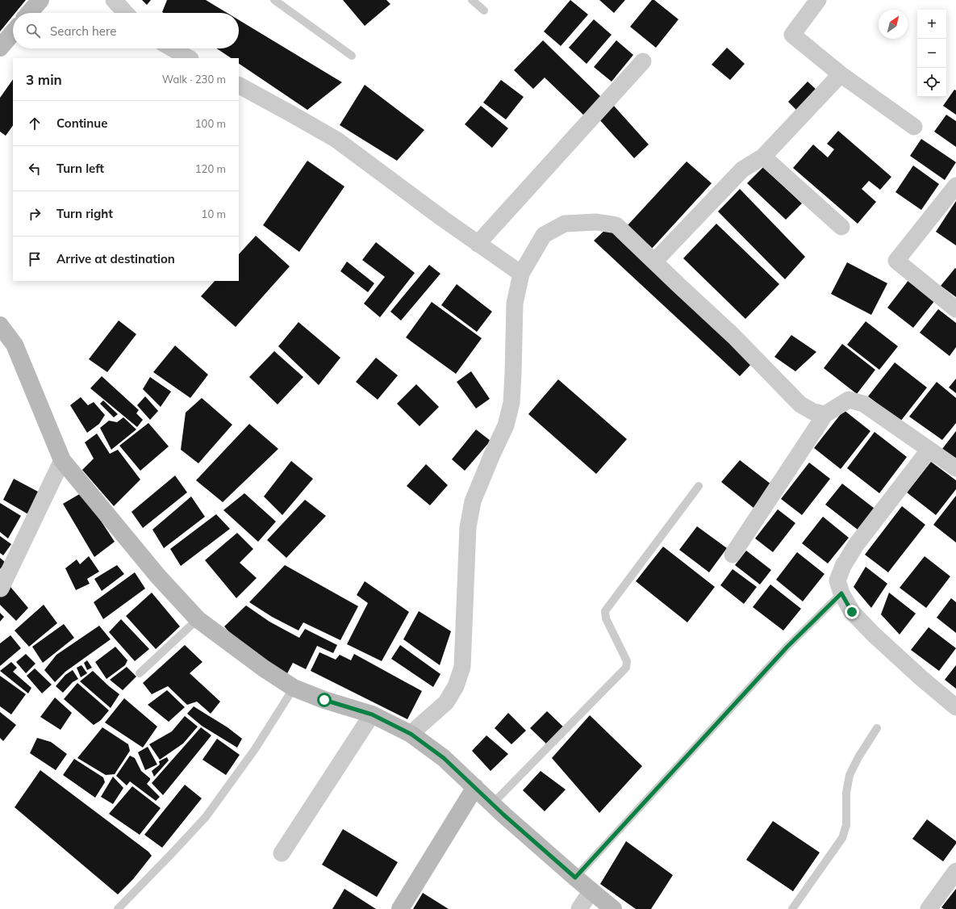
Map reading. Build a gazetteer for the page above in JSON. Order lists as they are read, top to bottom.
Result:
{
  "north": "top right",
  "page": {
    "map_buttons": ["+", "−"],
    "search": "Search here",
    "heading": ["3 min", "Walk · 230 m"],
    "list": [
      ["Continue", "100 m"],
      ["Turn left", "120 m"],
      ["Turn right", "10 m"],
      "Arrive at destination"
    ]
  }
}
